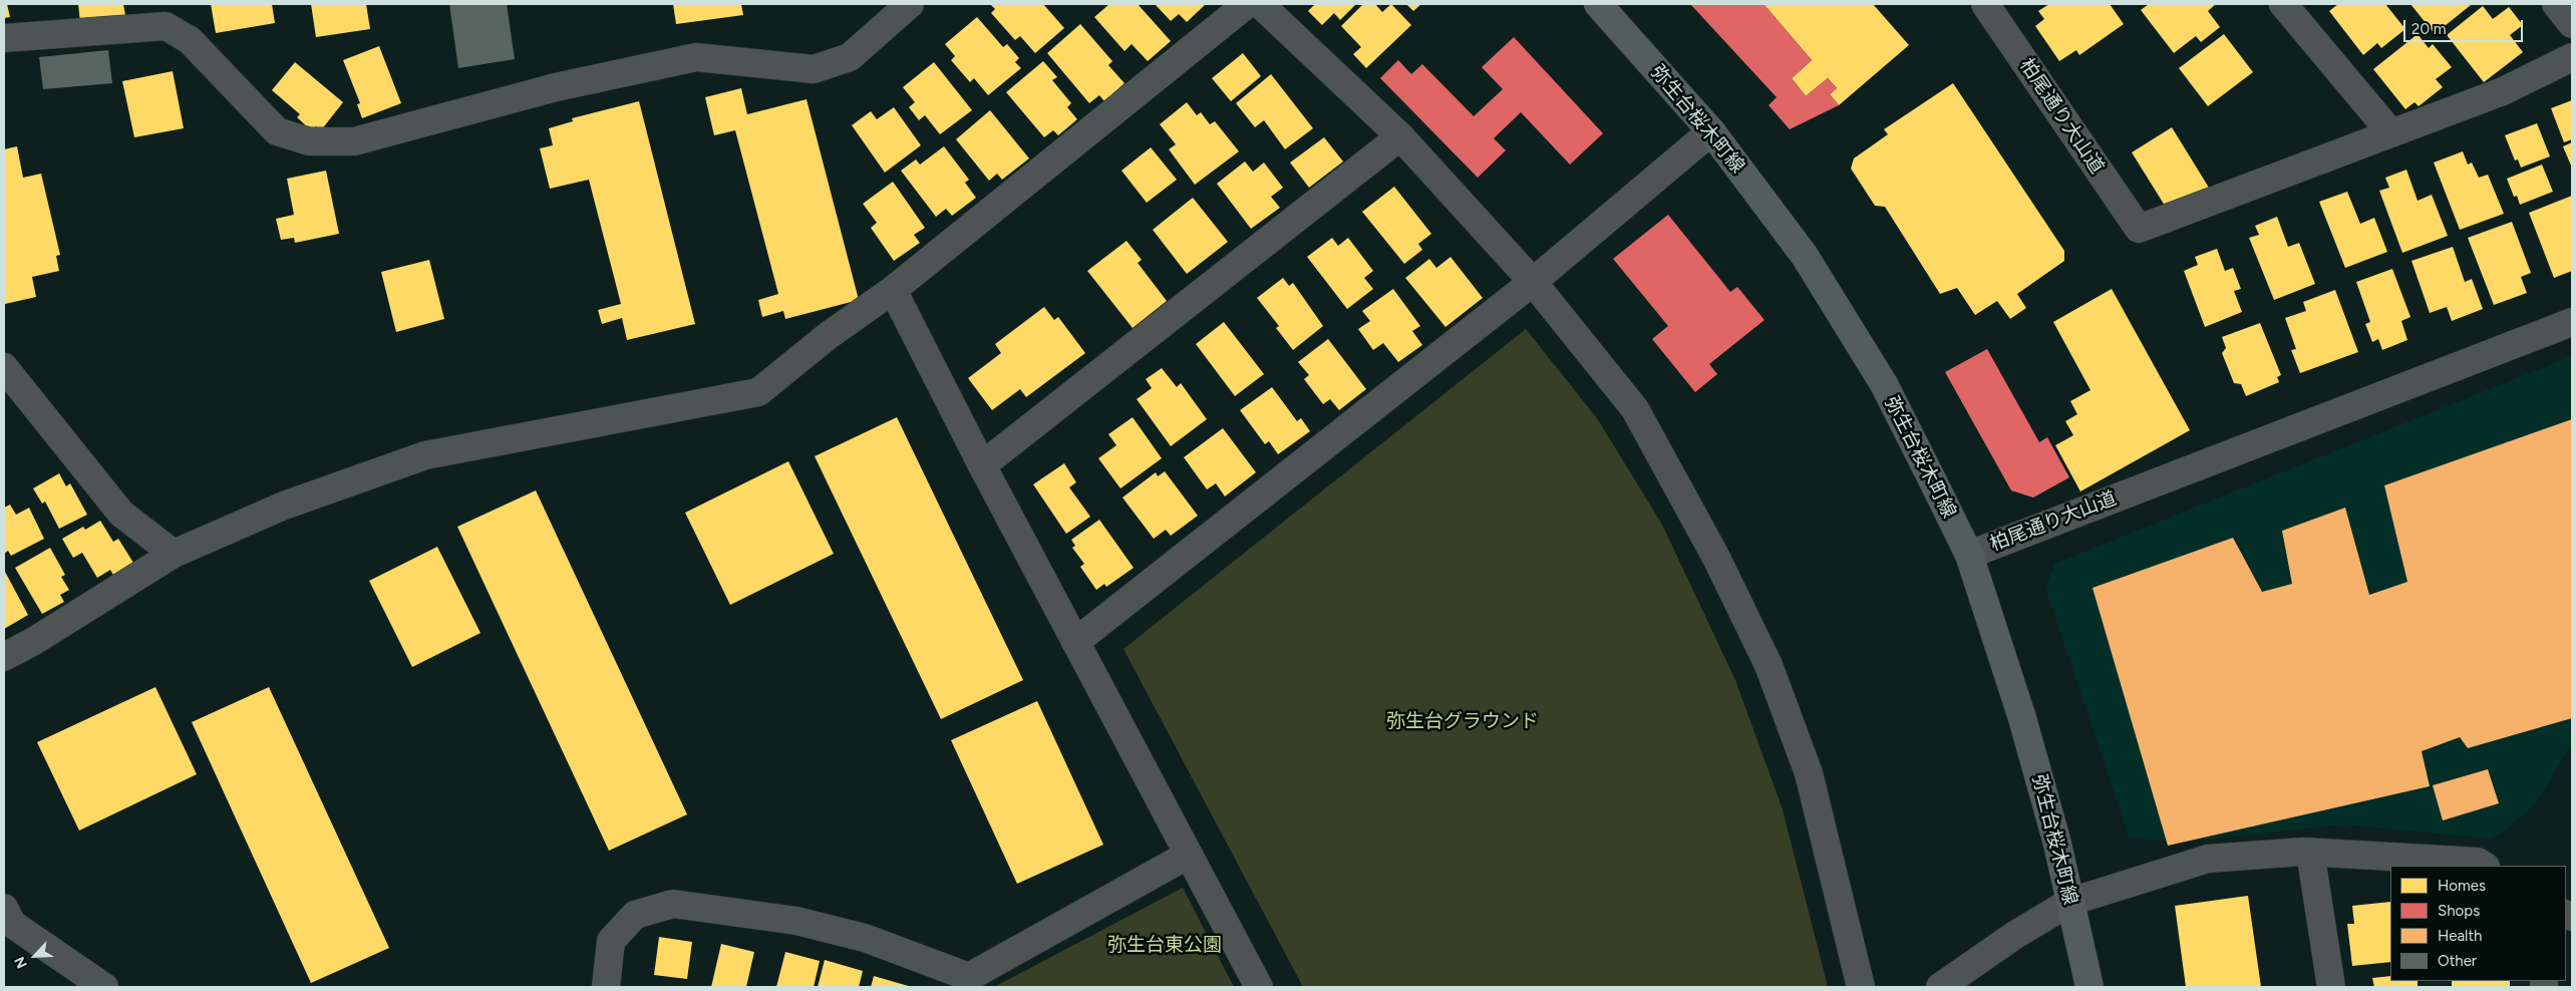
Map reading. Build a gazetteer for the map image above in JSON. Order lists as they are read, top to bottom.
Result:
{
  "streets": {
    "main road": ["弥生台桜木町線"],
    "street": ["柏尾通り大山道"]
  },
  "crossings": [
    ["柏尾通り大山道", "弥生台桜木町線"]
  ],
  "parks": ["弥生台グラウンド", "弥生台東公園"],
  "legend": [
    "Homes",
    "Shops",
    "Health",
    "Other"
  ],
  "scale_bar": "20 m",
  "north": "bottom left"
}
